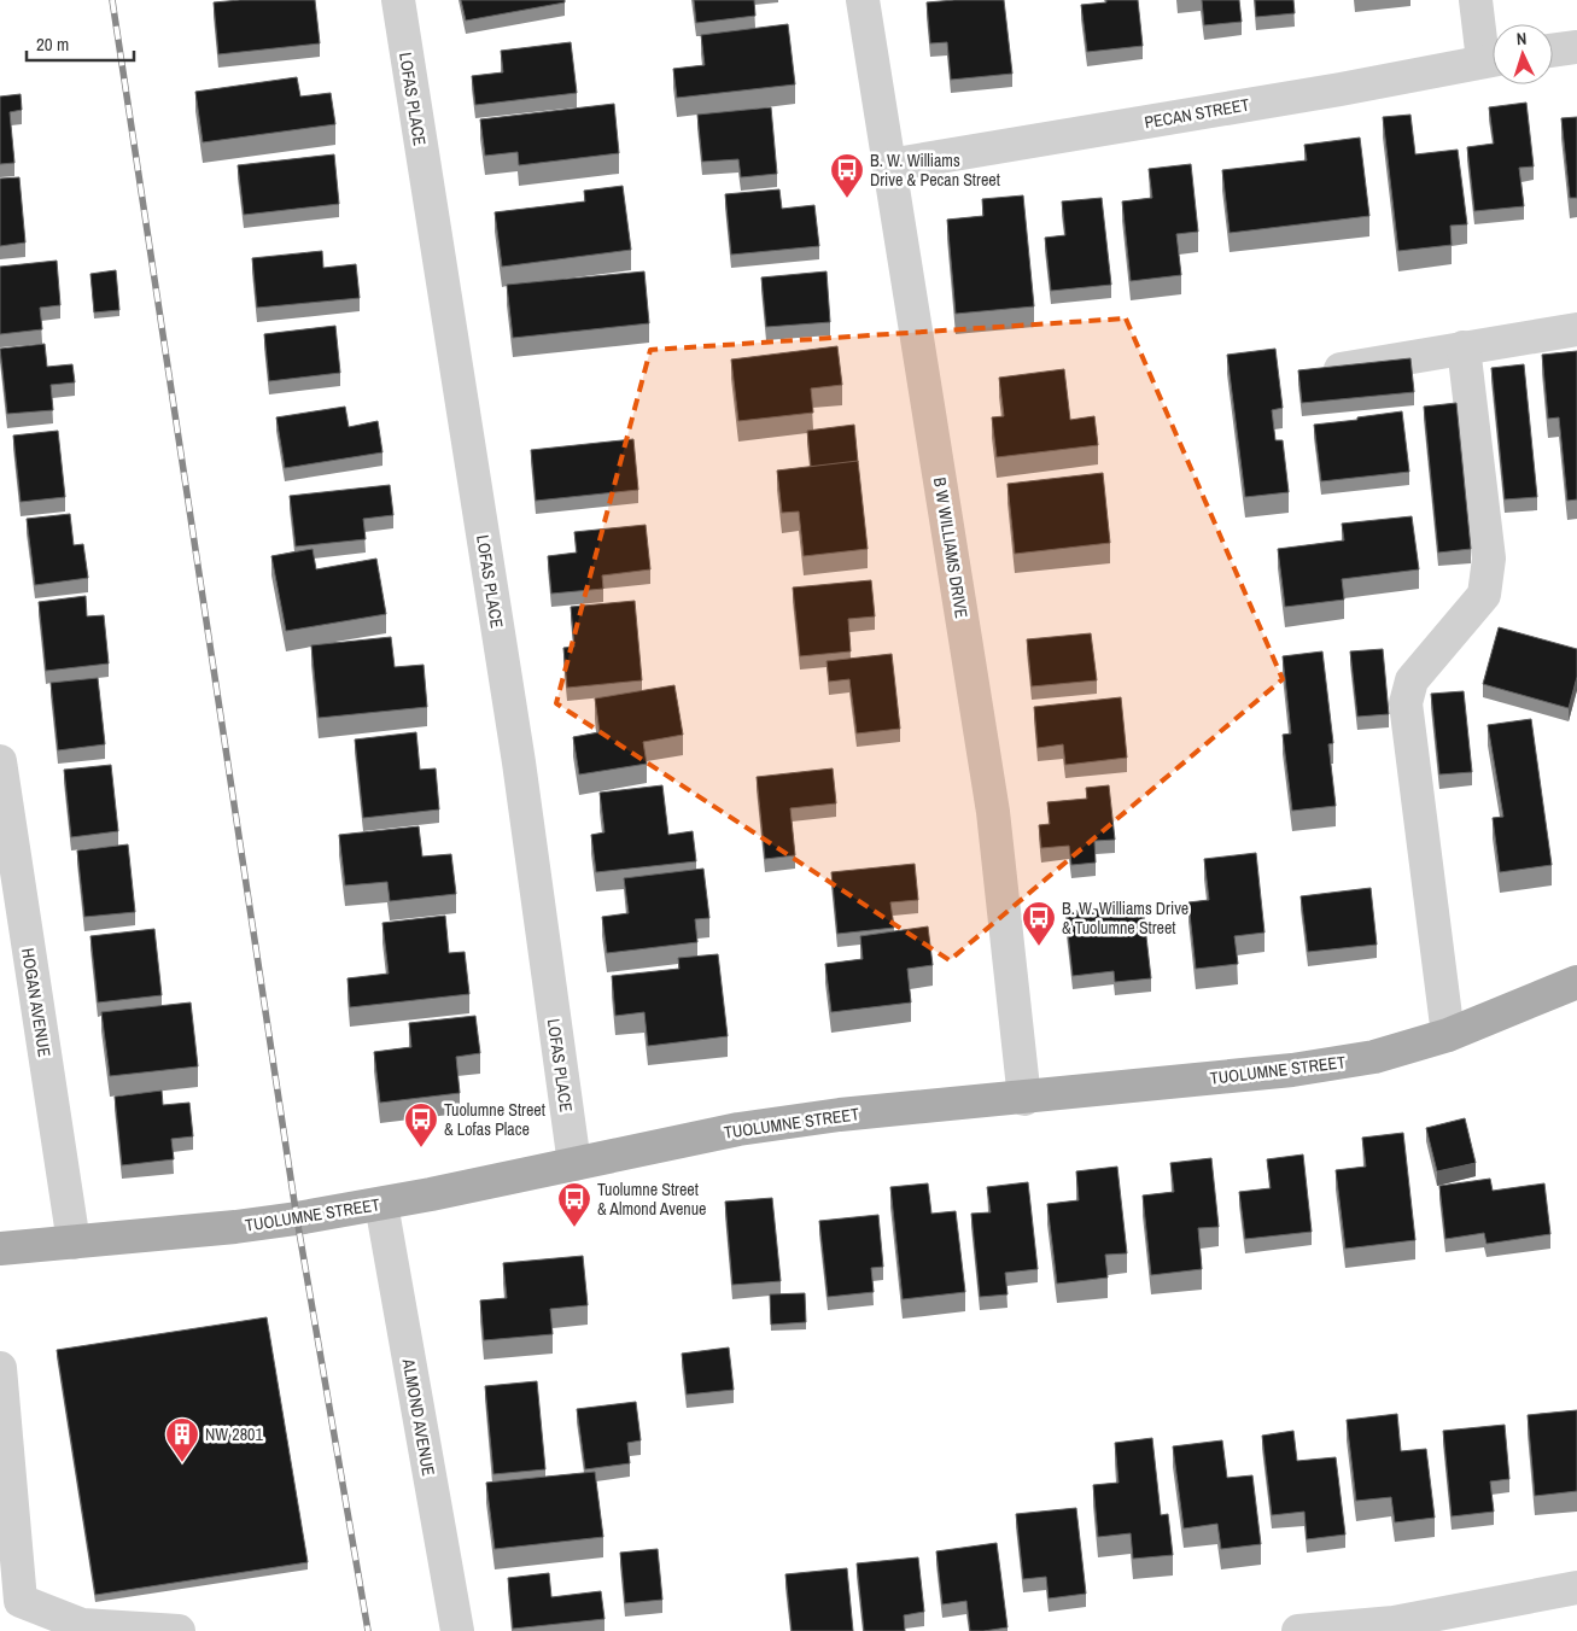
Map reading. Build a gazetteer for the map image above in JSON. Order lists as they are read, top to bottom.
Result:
{
  "streets": {
    "main road": ["TUOLUMNE STREET"],
    "street": [
      "LOFAS PLACE",
      "PECAN STREET",
      "B W WILLIAMS DRIVE",
      "HOGAN AVENUE",
      "ALMOND AVENUE"
    ]
  },
  "crossings": [
    ["LOFAS PLACE", "TUOLUMNE STREET"],
    ["PECAN STREET", "B W WILLIAMS DRIVE"],
    ["B W WILLIAMS DRIVE", "TUOLUMNE STREET"],
    ["HOGAN AVENUE", "TUOLUMNE STREET"],
    ["TUOLUMNE STREET", "ALMOND AVENUE"]
  ],
  "places": {
    "bus stop": [
      "B. W. Williams Drive & Pecan Street",
      "B. W. Williams Drive & Tuolumne Street",
      "Tuolumne Street & Lofas Place",
      "Tuolumne Street & Almond Avenue"
    ],
    "building": ["NW 2801"]
  },
  "scale_bar": "20 m",
  "north": "top"
}
